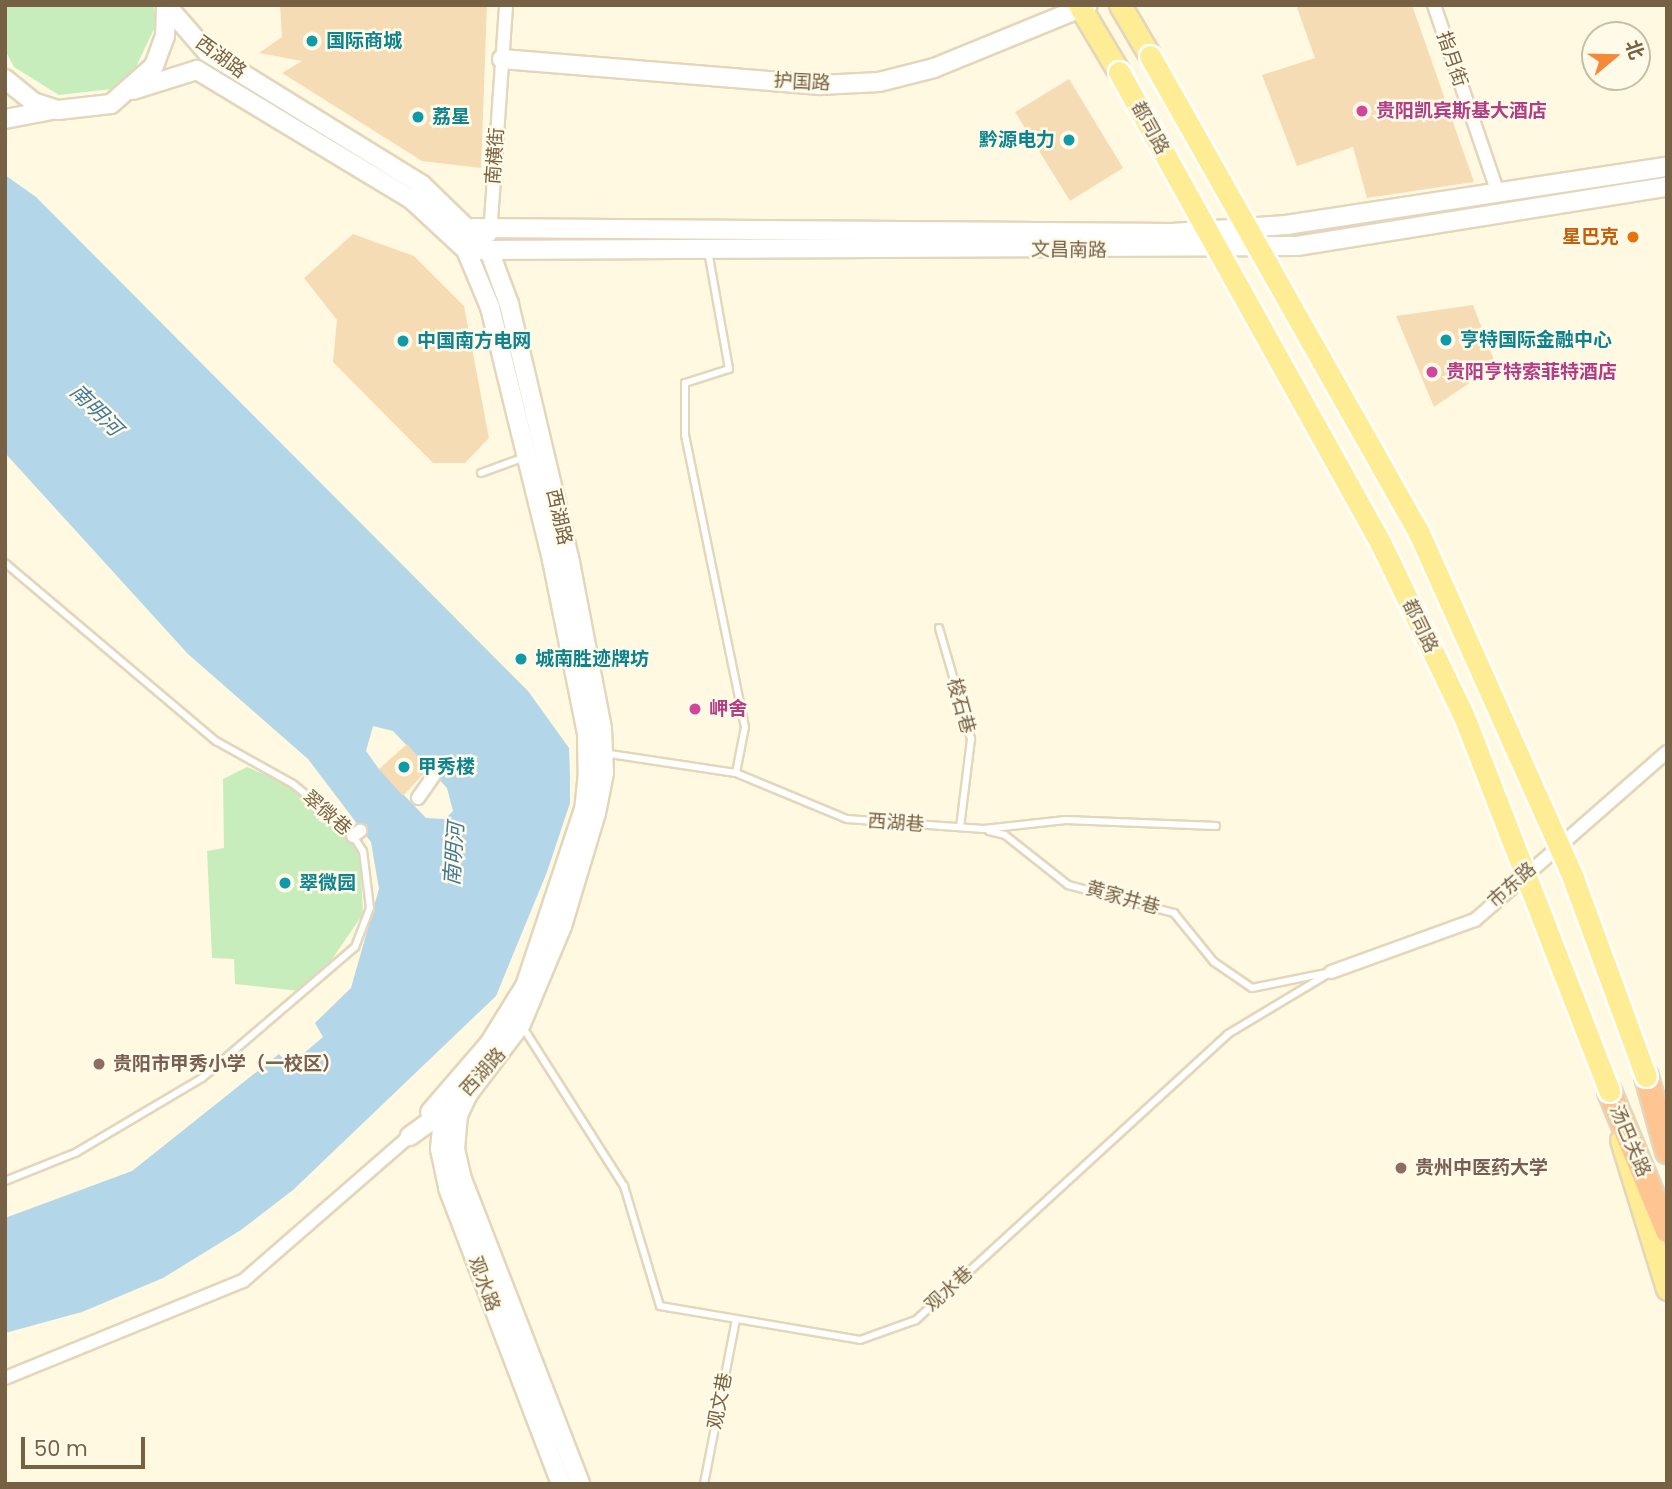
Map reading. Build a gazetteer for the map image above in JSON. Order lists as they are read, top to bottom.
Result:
{
  "streets": {
    "highway": ["汤巴关路"],
    "main road": [
      "西湖路",
      "护国路",
      "都司路",
      "文昌南路",
      "观水路"
    ],
    "street": ["指月街", "南横街", "市东路"],
    "lane": [
      "梭石巷",
      "翠微巷",
      "西湖巷",
      "黄家井巷",
      "观水巷",
      "观文巷"
    ]
  },
  "crossings": [
    ["西湖路", "南横街"],
    ["西湖路", "文昌南路"],
    ["西湖路", "西湖巷"],
    ["西湖路", "观水路"],
    ["西湖路", "观水巷"],
    ["指月街", "文昌南路"],
    ["护国路", "都司路"],
    ["护国路", "南横街"],
    ["都司路", "汤巴关路"],
    ["南横街", "文昌南路"],
    ["梭石巷", "西湖巷"],
    ["西湖巷", "黄家井巷"],
    ["市东路", "黄家井巷"],
    ["市东路", "观水巷"],
    ["黄家井巷", "观水巷"],
    ["观水巷", "观文巷"]
  ],
  "water": ["南明河"],
  "places": [
    "国际商城",
    "贵阳凯宾斯基大酒店",
    "荔星",
    "黔源电力",
    "星巴克",
    "亨特国际金融中心",
    "中国南方电网",
    "贵阳亨特索菲特酒店",
    "城南胜迹牌坊",
    "岬舍",
    "甲秀楼",
    "翠微园",
    "贵阳市甲秀小学（一校区）",
    "贵州中医药大学"
  ],
  "scale_bar": "50 m",
  "north": "right"
}
